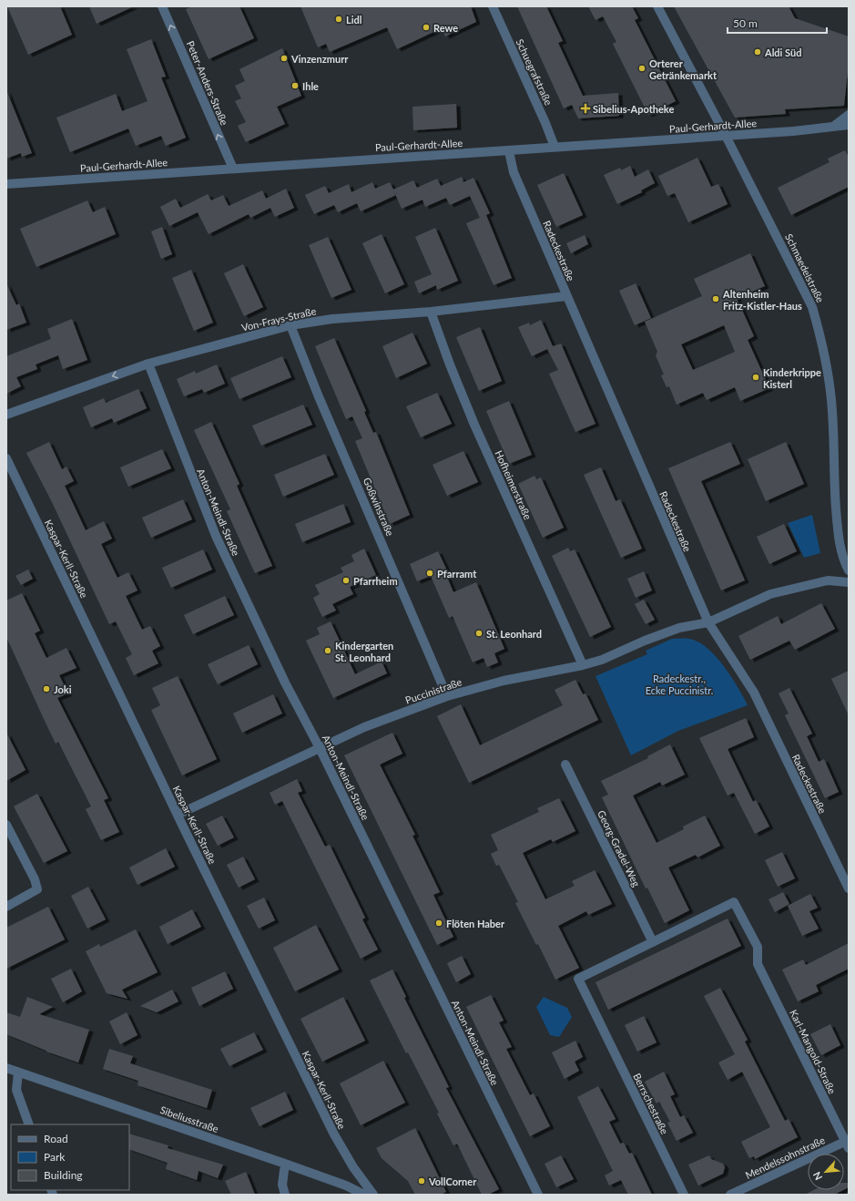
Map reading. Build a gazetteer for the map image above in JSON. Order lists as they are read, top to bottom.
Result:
{
  "streets": {
    "street": [
      "Schuegrafstraße",
      "Peter-Anders-Straße",
      "Paul-Gerhardt-Allee",
      "Radeckestraße",
      "Schmaedelstraße",
      "Von-Frays-Straße",
      "Hofheimerstraße",
      "Goßwinstraße",
      "Anton-Meindl-Straße",
      "Kaspar-Kerll-Straße",
      "Puccinistraße",
      "Georg-Gradel-Weg",
      "Karl-Mangold-Straße",
      "Berrschestraße",
      "Sibeliusstraße",
      "Mendelssohnstraße"
    ]
  },
  "crossings": [
    ["Schuegrafstraße", "Paul-Gerhardt-Allee"],
    ["Peter-Anders-Straße", "Paul-Gerhardt-Allee"],
    ["Paul-Gerhardt-Allee", "Radeckestraße"],
    ["Paul-Gerhardt-Allee", "Schmaedelstraße"],
    ["Radeckestraße", "Von-Frays-Straße"],
    ["Radeckestraße", "Puccinistraße"],
    ["Von-Frays-Straße", "Hofheimerstraße"],
    ["Von-Frays-Straße", "Goßwinstraße"],
    ["Von-Frays-Straße", "Anton-Meindl-Straße"],
    ["Hofheimerstraße", "Puccinistraße"],
    ["Goßwinstraße", "Puccinistraße"],
    ["Anton-Meindl-Straße", "Puccinistraße"],
    ["Kaspar-Kerll-Straße", "Puccinistraße"],
    ["Georg-Gradel-Weg", "Karl-Mangold-Straße"],
    ["Georg-Gradel-Weg", "Berrschestraße"],
    ["Karl-Mangold-Straße", "Berrschestraße"],
    ["Karl-Mangold-Straße", "Mendelssohnstraße"]
  ],
  "one_way": ["Peter-Anders-Straße"],
  "parks": ["Radeckestr., Ecke Puccinistr."],
  "places": {
    "other": [
      "Lidl",
      "Rewe",
      "Aldi Süd",
      "Vinzenzmurr",
      "Orterer Getränkemarkt",
      "Ihle",
      "Altenheim Fritz-Kistler-Haus",
      "Kinderkrippe Kisterl",
      "Pfarramt",
      "Pfarrheim",
      "St. Leonhard",
      "Kindergarten St. Leonhard",
      "Joki",
      "Flöten Haber",
      "VollCorner"
    ],
    "health": ["Sibelius-Apotheke"]
  },
  "legend": ["Road", "Park", "Building"],
  "scale_bar": "50 m",
  "north": "bottom left"
}
